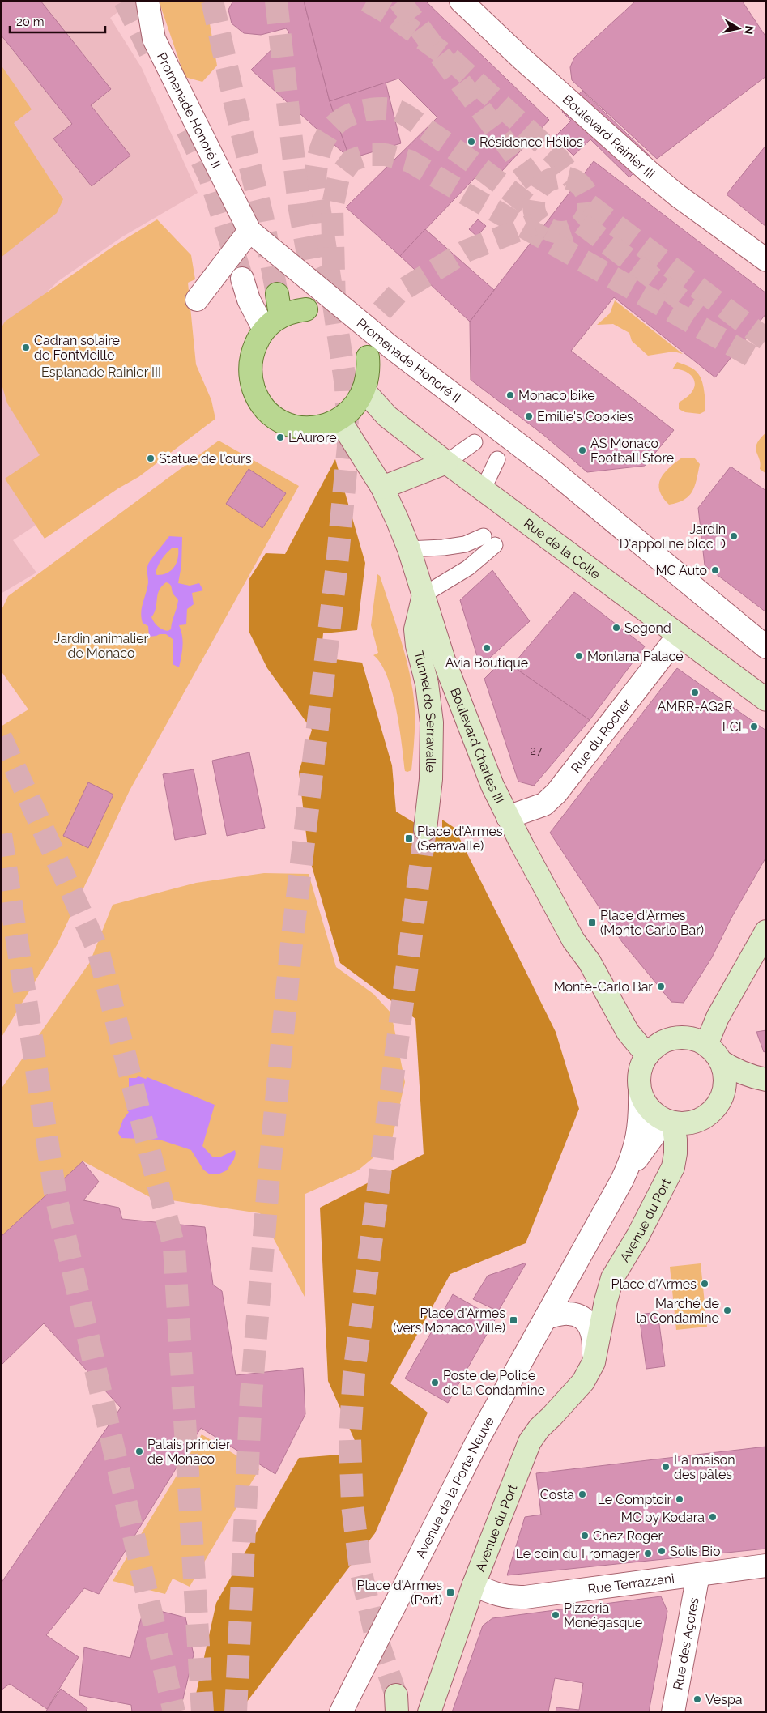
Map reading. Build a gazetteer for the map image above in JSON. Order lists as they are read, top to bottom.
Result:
{
  "streets": {
    "main road": [
      "Rue de la Colle",
      "Tunnel de Serravalle",
      "Boulevard Charles III",
      "Avenue du Port"
    ],
    "street": [
      "Promenade Honoré II",
      "Boulevard Rainier III",
      "Rue du Rocher",
      "Avenue de la Porte Neuve",
      "Rue Terrazzani",
      "Rue des Açores"
    ]
  },
  "crossings": [
    ["Rue de la Colle", "Rue du Rocher"],
    ["Tunnel de Serravalle", "Boulevard Charles III"],
    ["Rue du Rocher", "Boulevard Charles III"],
    ["Boulevard Charles III", "Avenue du Port"],
    ["Boulevard Charles III", "Avenue de la Porte Neuve"],
    ["Avenue du Port", "Avenue de la Porte Neuve"],
    ["Avenue du Port", "Rue Terrazzani"],
    ["Rue Terrazzani", "Rue des Açores"]
  ],
  "parks": ["Esplanade Rainier III", "Jardin animalier de Monaco"],
  "places": {
    "other": [
      "Résidence Hélios",
      "Cadran solaire de Fontvieille",
      "Monaco bike",
      "Emilie's Cookies",
      "L'Aurore",
      "AS Monaco Football Store",
      "Statue de l'ours",
      "Jardin D'appoline bloc D",
      "MC Auto",
      "Segond",
      "Avia Boutique",
      "Montana Palace",
      "AMRR-AG2R",
      "LCL",
      "Monte-Carlo Bar",
      "Place d'Armes",
      "Marché de la Condamine",
      "Poste de Police de la Condamine",
      "Palais princier de Monaco",
      "La maison des pâtes",
      "Costa",
      "Le Comptoir",
      "MC by Kodara",
      "Chez Roger",
      "Solis Bio",
      "Le coin du Fromager",
      "Pizzeria Monégasque",
      "Vespa"
    ],
    "transit": [
      "Place d'Armes (Serravalle)",
      "Place d'Armes (Monte Carlo Bar)",
      "Place d'Armes (vers Monaco Ville)",
      "Place d'Armes (Port)"
    ]
  },
  "house_numbers": ["27"],
  "scale_bar": "20 m",
  "north": "right"
}
